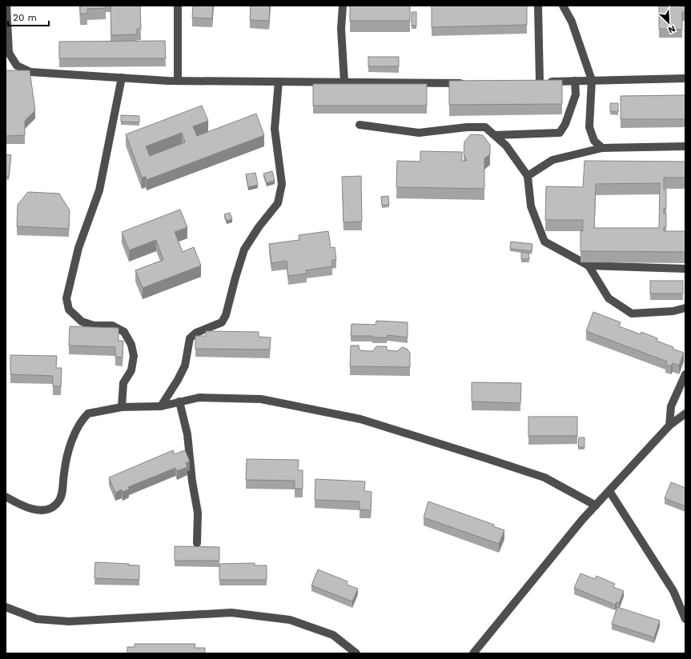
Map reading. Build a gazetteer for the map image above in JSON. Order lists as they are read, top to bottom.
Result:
{
  "scale_bar": "20 m",
  "north": "bottom right"
}
